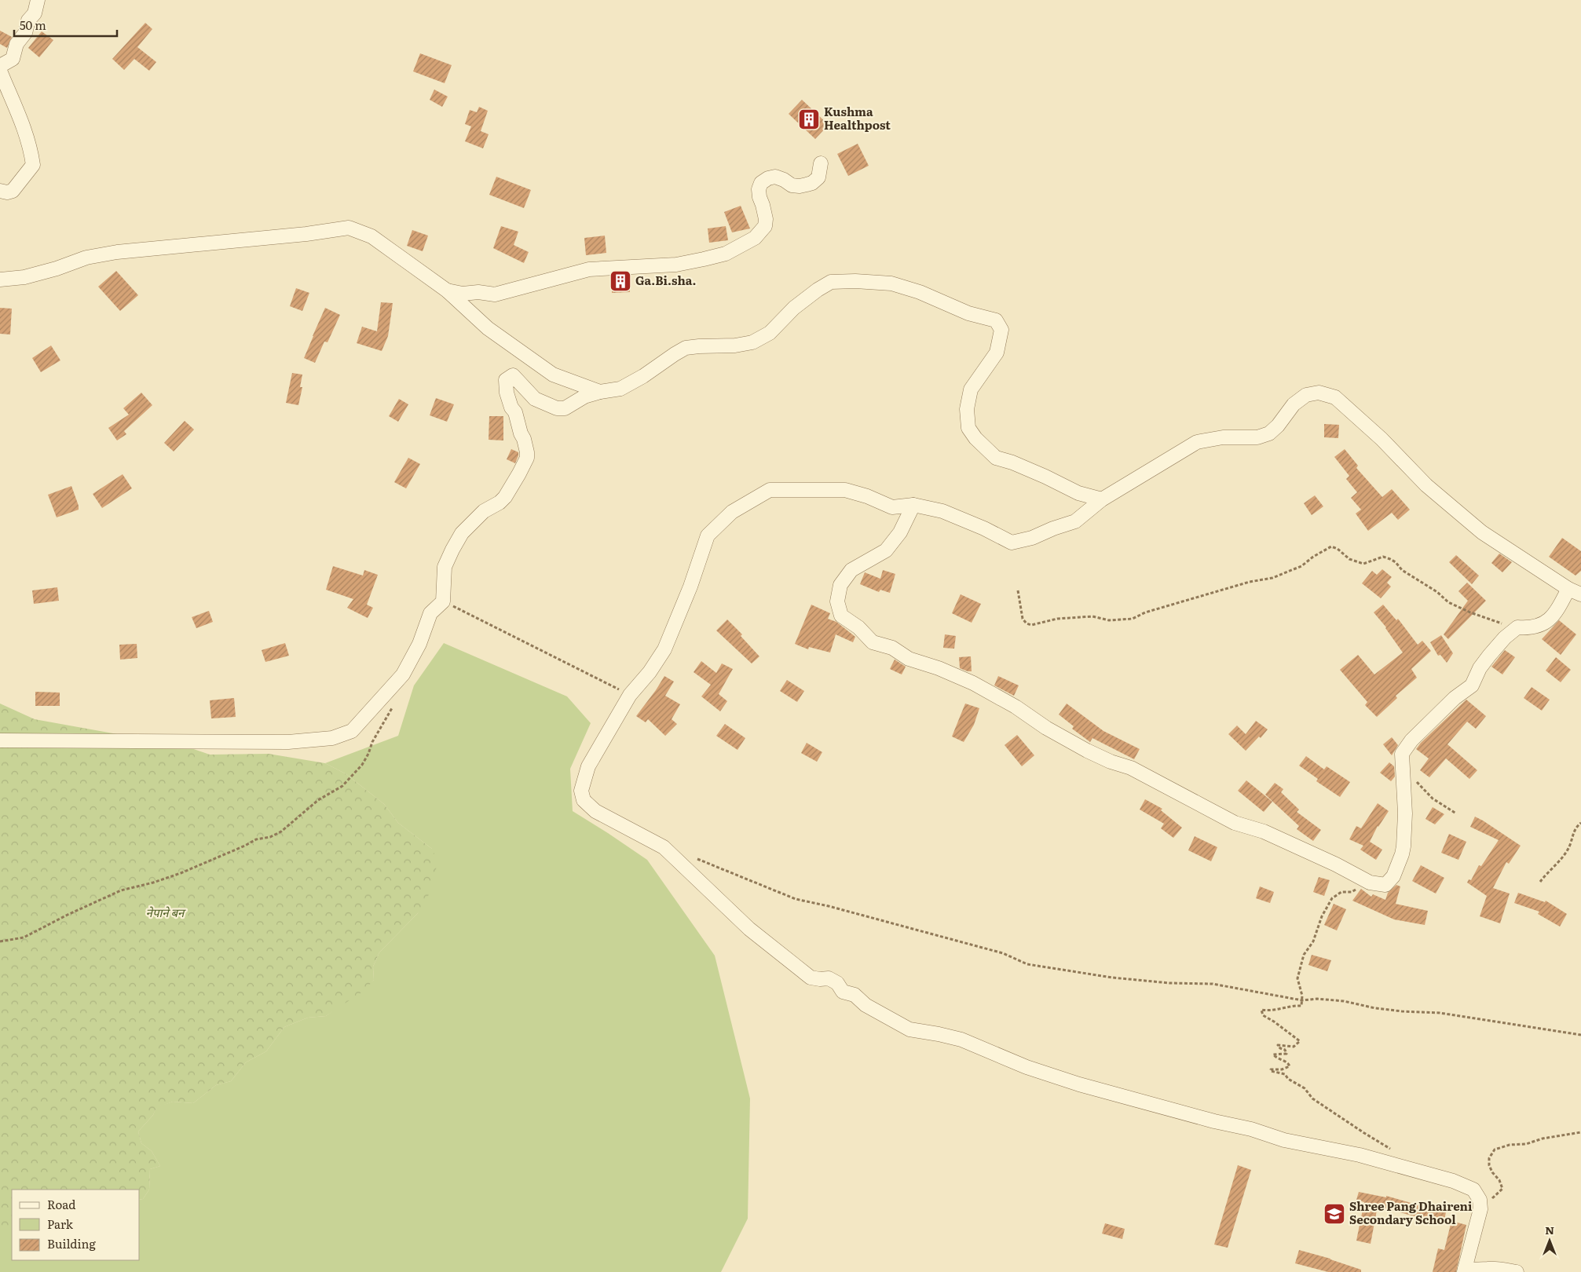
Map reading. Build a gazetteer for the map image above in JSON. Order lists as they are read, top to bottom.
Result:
{
  "parks": ["नेपाने बन"],
  "places": {
    "building": ["Kushma Healthpost", "Ga.Bi.sha."],
    "school or university": ["Shree Pang Dhaireni Secondary School"]
  },
  "legend": ["Road", "Park", "Building"],
  "scale_bar": "50 m",
  "north": "top"
}
